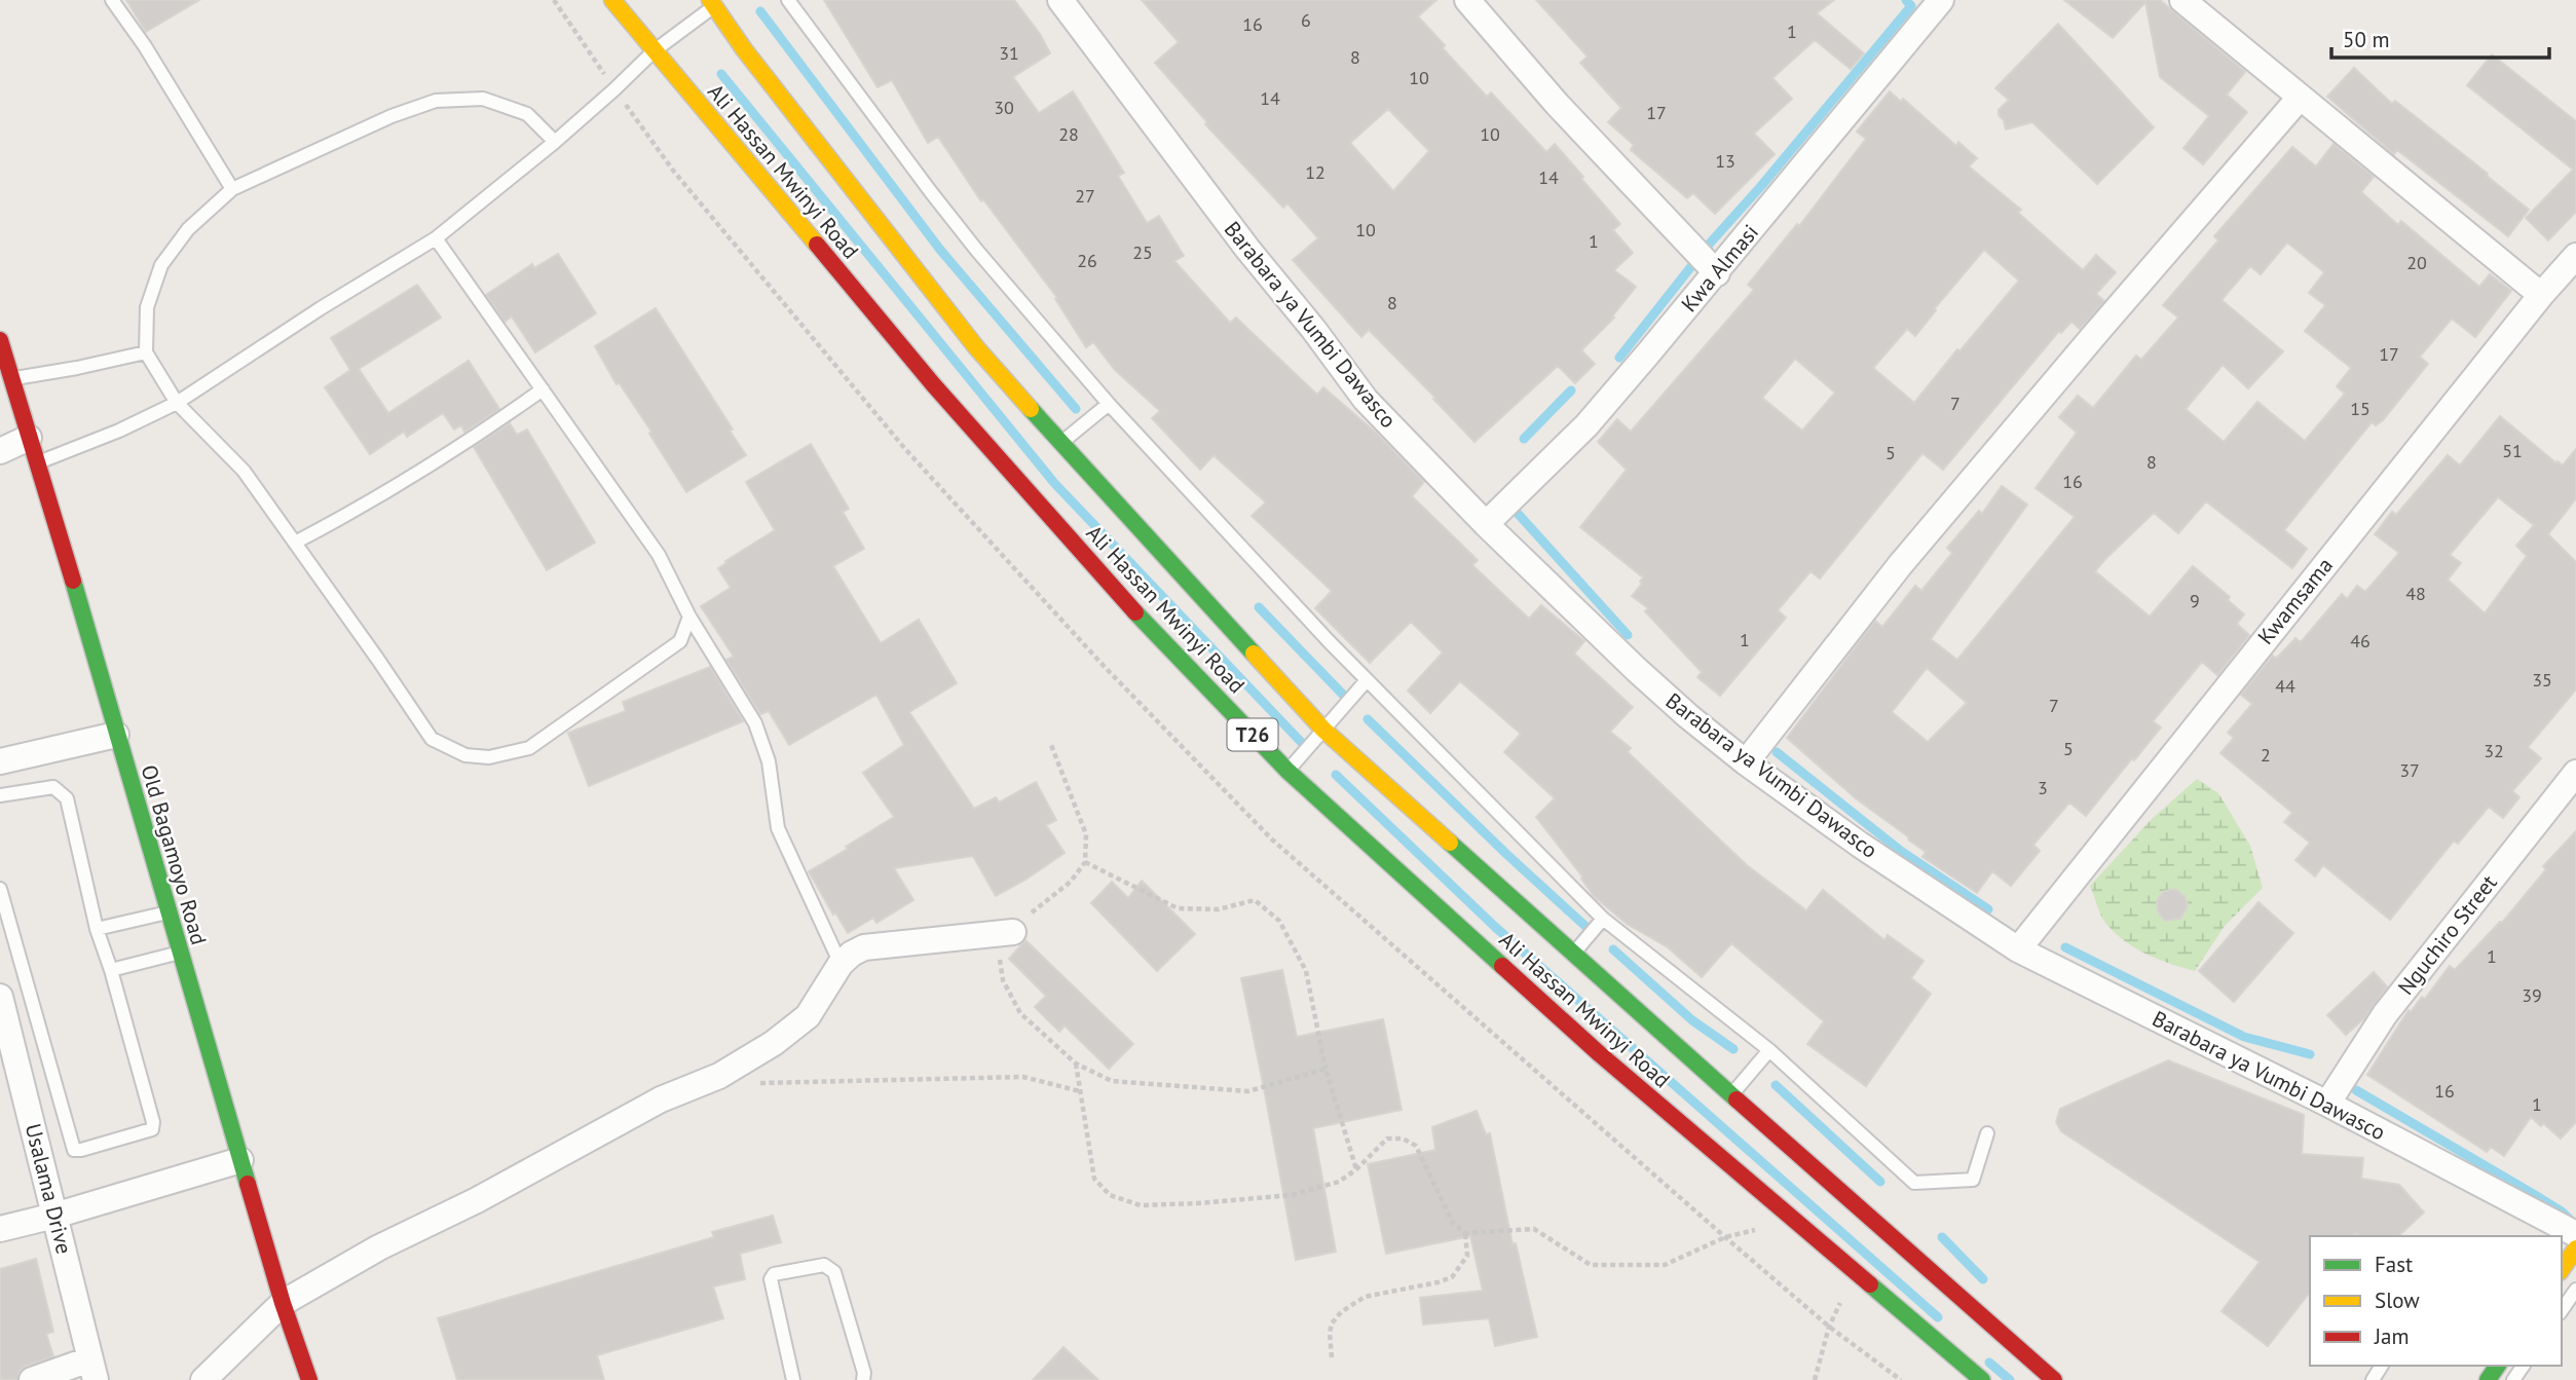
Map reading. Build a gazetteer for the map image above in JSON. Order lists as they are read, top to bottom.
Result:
{
  "streets": {
    "main road": ["Ali Hassan Mwinyi Road", "T26", "Old Bagamoyo Road"],
    "street": [
      "Kwa Almasi",
      "Barabara ya Vumbi Dawasco",
      "Kwamsama",
      "Nguchiro Street",
      "Usalama Drive"
    ]
  },
  "crossings": [
    ["Kwa Almasi", "Barabara ya Vumbi Dawasco"],
    ["Barabara ya Vumbi Dawasco", "Kwamsama"],
    ["Barabara ya Vumbi Dawasco", "Nguchiro Street"]
  ],
  "house_numbers": [
    "6",
    "16",
    "1",
    "31",
    "8",
    "10",
    "14",
    "30",
    "17",
    "28",
    "10",
    "13",
    "12",
    "14",
    "27",
    "10",
    "1",
    "25",
    "26",
    "20",
    "8",
    "17",
    "7",
    "15",
    "51",
    "5",
    "8",
    "16",
    "48",
    "9",
    "1",
    "46",
    "35",
    "44",
    "7",
    "5",
    "32",
    "2",
    "37",
    "3",
    "1",
    "39",
    "16",
    "1"
  ],
  "legend": ["Fast", "Slow", "Jam"],
  "scale_bar": "50 m"
}
